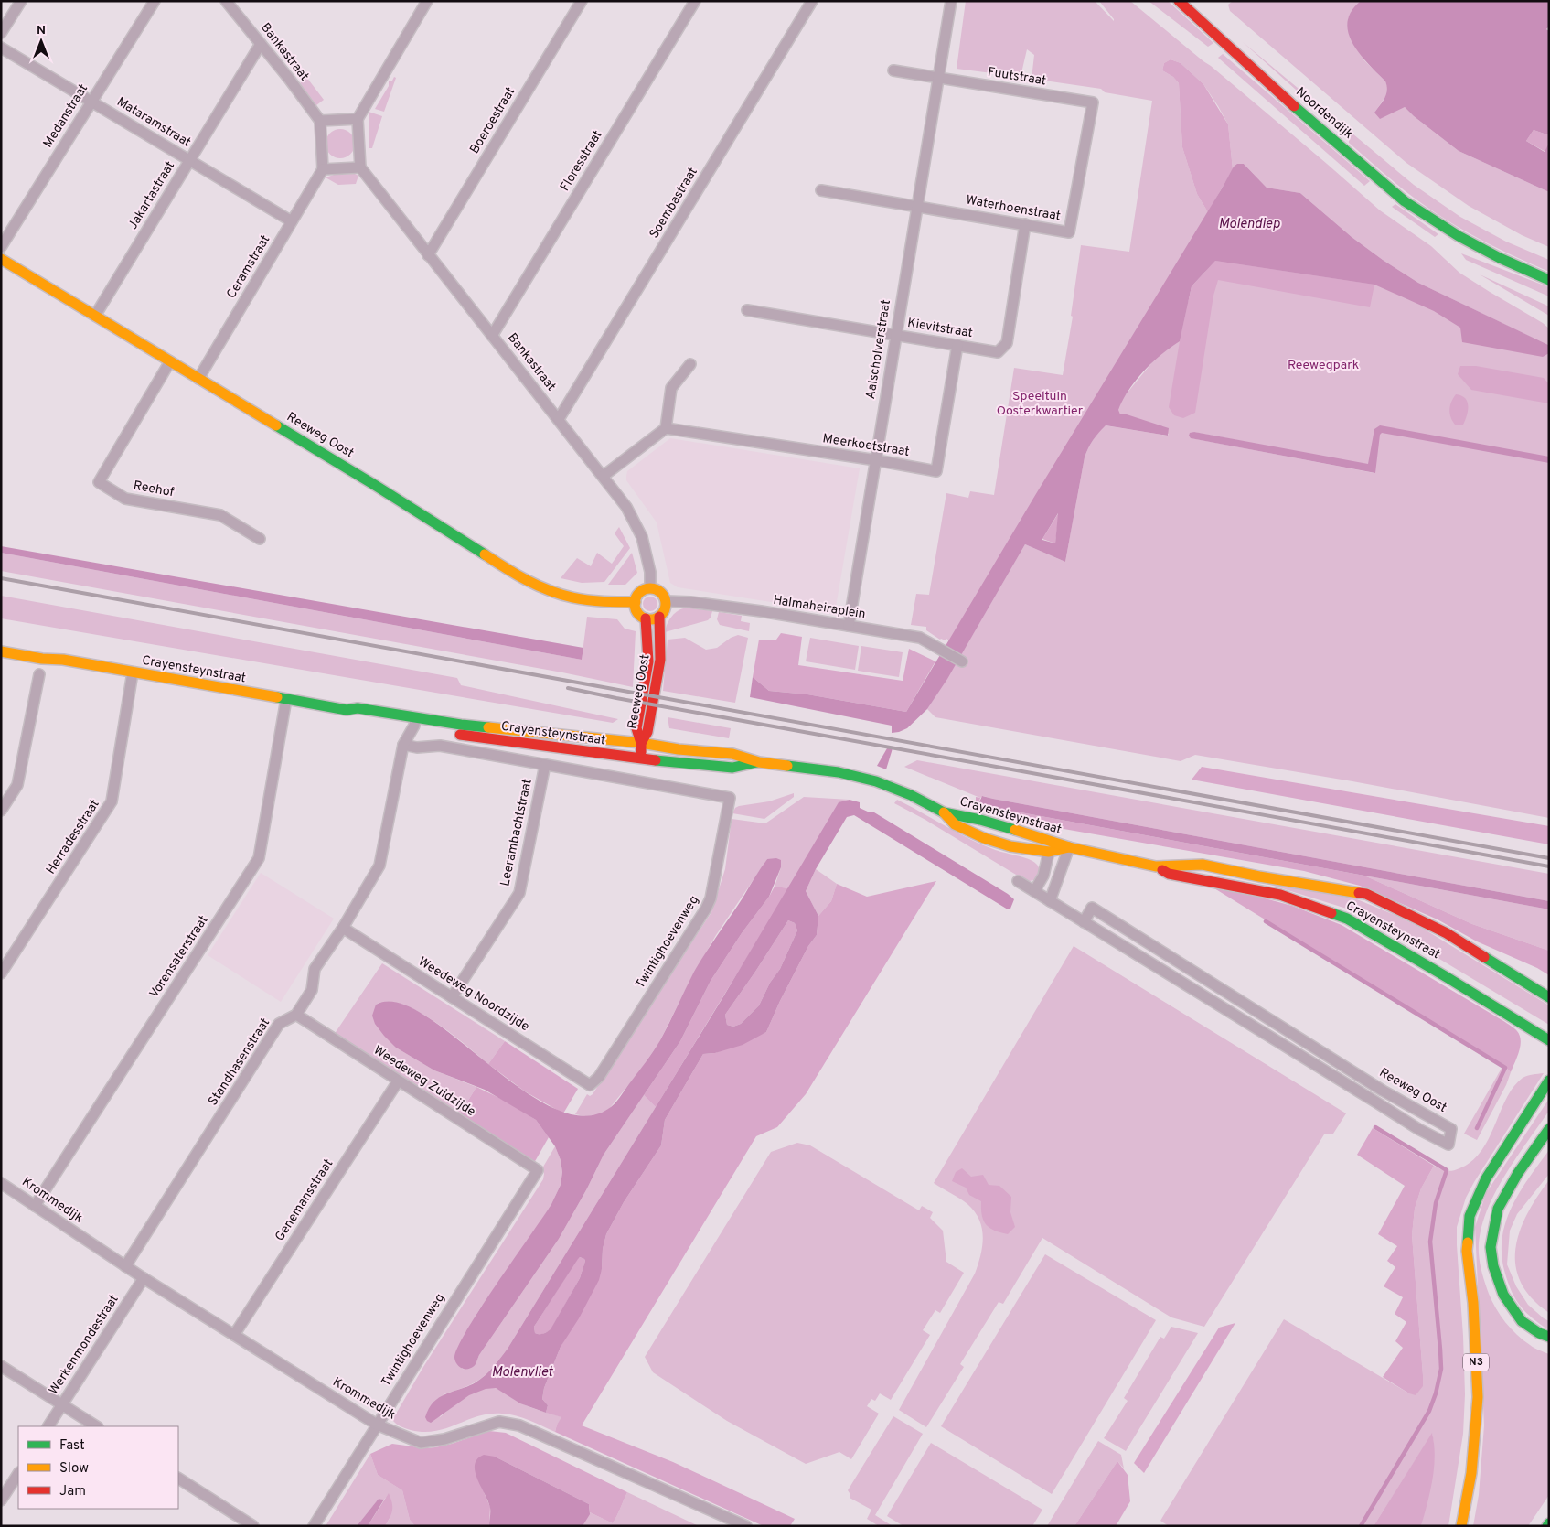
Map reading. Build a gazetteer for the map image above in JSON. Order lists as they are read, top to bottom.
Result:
{
  "streets": {
    "main road": [
      "Noordendijk",
      "Reeweg Oost",
      "Crayensteynstraat",
      "N3"
    ],
    "street": [
      "Bankastraat",
      "Fuutstraat",
      "Medanstraat",
      "Boeroestraat",
      "Mataramstraat",
      "Floresstraat",
      "Jakartastraat",
      "Soembastraat",
      "Waterhoenstraat",
      "Ceramstraat",
      "Kievitstraat",
      "Aalscholverstraat",
      "Meerkoetstraat",
      "Reehof",
      "Halmaheiraplein",
      "Leerambachtstraat",
      "Herradesstraat",
      "Twintighoevenweg",
      "Vorensaterstraat",
      "Weedeweg Noordzijde",
      "Standhasenstraat",
      "Weedeweg Zuidzijde",
      "Krommedijk",
      "Genemansstraat",
      "Werkenmondestraat"
    ]
  },
  "crossings": [
    ["Bankastraat", "Boeroestraat"],
    ["Bankastraat", "Floresstraat"],
    ["Bankastraat", "Jakartastraat"],
    ["Bankastraat", "Soembastraat"],
    ["Bankastraat", "Reeweg Oost"],
    ["Bankastraat", "Halmaheiraplein"],
    ["Fuutstraat", "Waterhoenstraat"],
    ["Fuutstraat", "Aalscholverstraat"],
    ["Medanstraat", "Mataramstraat"],
    ["Mataramstraat", "Jakartastraat"],
    ["Mataramstraat", "Ceramstraat"],
    ["Jakartastraat", "Reeweg Oost"],
    ["Waterhoenstraat", "Kievitstraat"],
    ["Waterhoenstraat", "Aalscholverstraat"],
    ["Ceramstraat", "Reeweg Oost"],
    ["Kievitstraat", "Aalscholverstraat"],
    ["Kievitstraat", "Meerkoetstraat"],
    ["Aalscholverstraat", "Meerkoetstraat"],
    ["Aalscholverstraat", "Halmaheiraplein"],
    ["Reeweg Oost", "Reehof"],
    ["Reeweg Oost", "Halmaheiraplein"],
    ["Reeweg Oost", "Crayensteynstraat"],
    ["Crayensteynstraat", "Herradesstraat"],
    ["Crayensteynstraat", "Vorensaterstraat"],
    ["Crayensteynstraat", "Standhasenstraat"],
    ["Leerambachtstraat", "Twintighoevenweg"],
    ["Leerambachtstraat", "Weedeweg Noordzijde"],
    ["Twintighoevenweg", "Weedeweg Noordzijde"],
    ["Twintighoevenweg", "Weedeweg Zuidzijde"],
    ["Twintighoevenweg", "Krommedijk"],
    ["Vorensaterstraat", "Krommedijk"],
    ["Weedeweg Noordzijde", "Standhasenstraat"],
    ["Standhasenstraat", "Weedeweg Zuidzijde"],
    ["Standhasenstraat", "Krommedijk"],
    ["Weedeweg Zuidzijde", "Genemansstraat"],
    ["Krommedijk", "Genemansstraat"],
    ["Krommedijk", "Werkenmondestraat"]
  ],
  "water": ["Molendiep", "Molenvliet"],
  "parks": ["Reewegpark", "Speeltuin Oosterkwartier"],
  "legend": ["Fast", "Slow", "Jam"],
  "north": "top"
}
